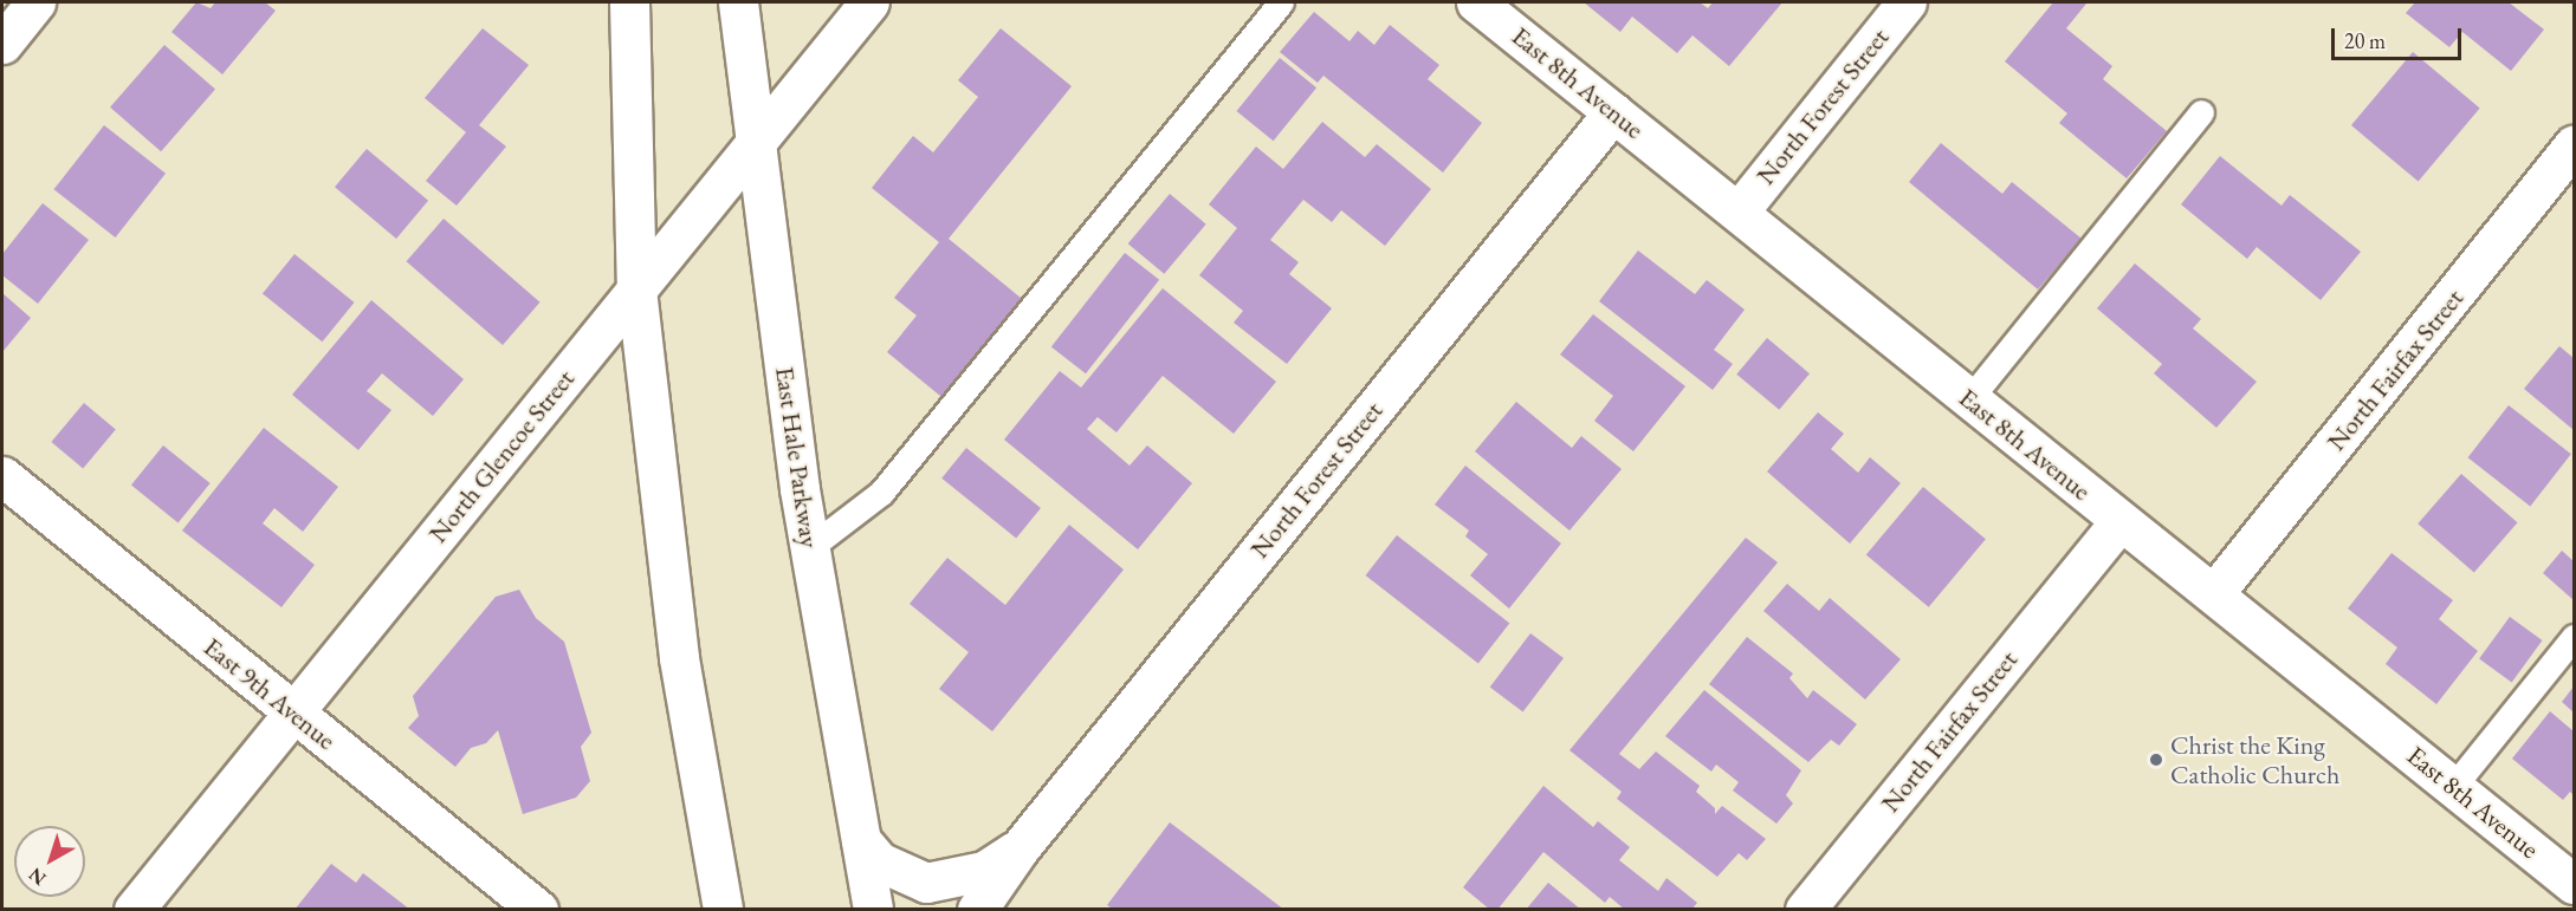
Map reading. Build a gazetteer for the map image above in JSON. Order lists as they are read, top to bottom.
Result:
{
  "streets": {
    "street": [
      "East 8th Avenue",
      "North Forest Street",
      "North Fairfax Street",
      "North Glencoe Street",
      "East Hale Parkway",
      "East 9th Avenue"
    ]
  },
  "crossings": [
    ["East 8th Avenue", "North Forest Street"],
    ["East 8th Avenue", "North Fairfax Street"],
    ["North Forest Street", "East Hale Parkway"],
    ["North Glencoe Street", "East Hale Parkway"],
    ["North Glencoe Street", "East 9th Avenue"]
  ],
  "places": ["Christ the King Catholic Church"],
  "scale_bar": "20 m",
  "north": "bottom left"
}
